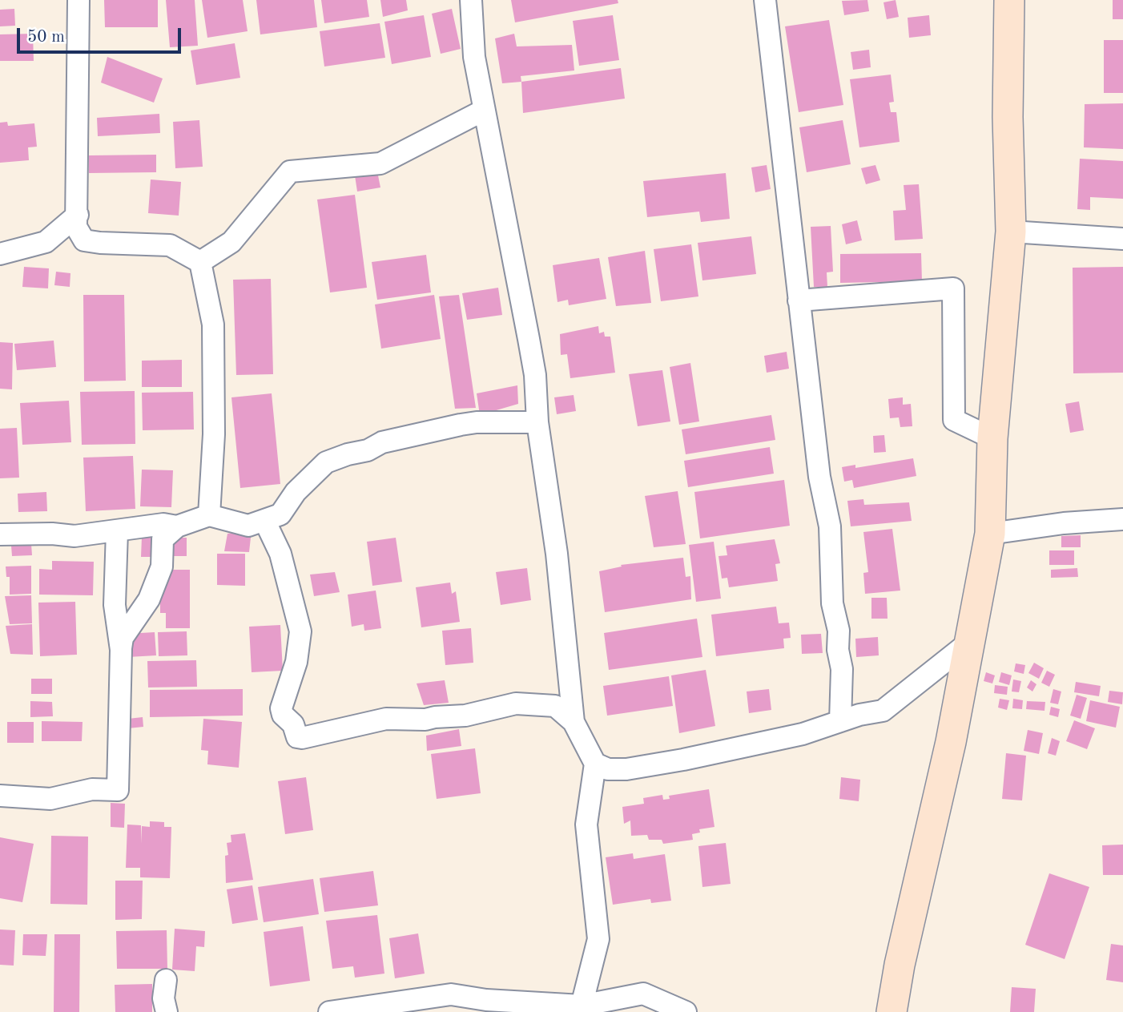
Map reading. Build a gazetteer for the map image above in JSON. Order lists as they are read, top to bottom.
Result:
{
  "scale_bar": "50 m"
}
